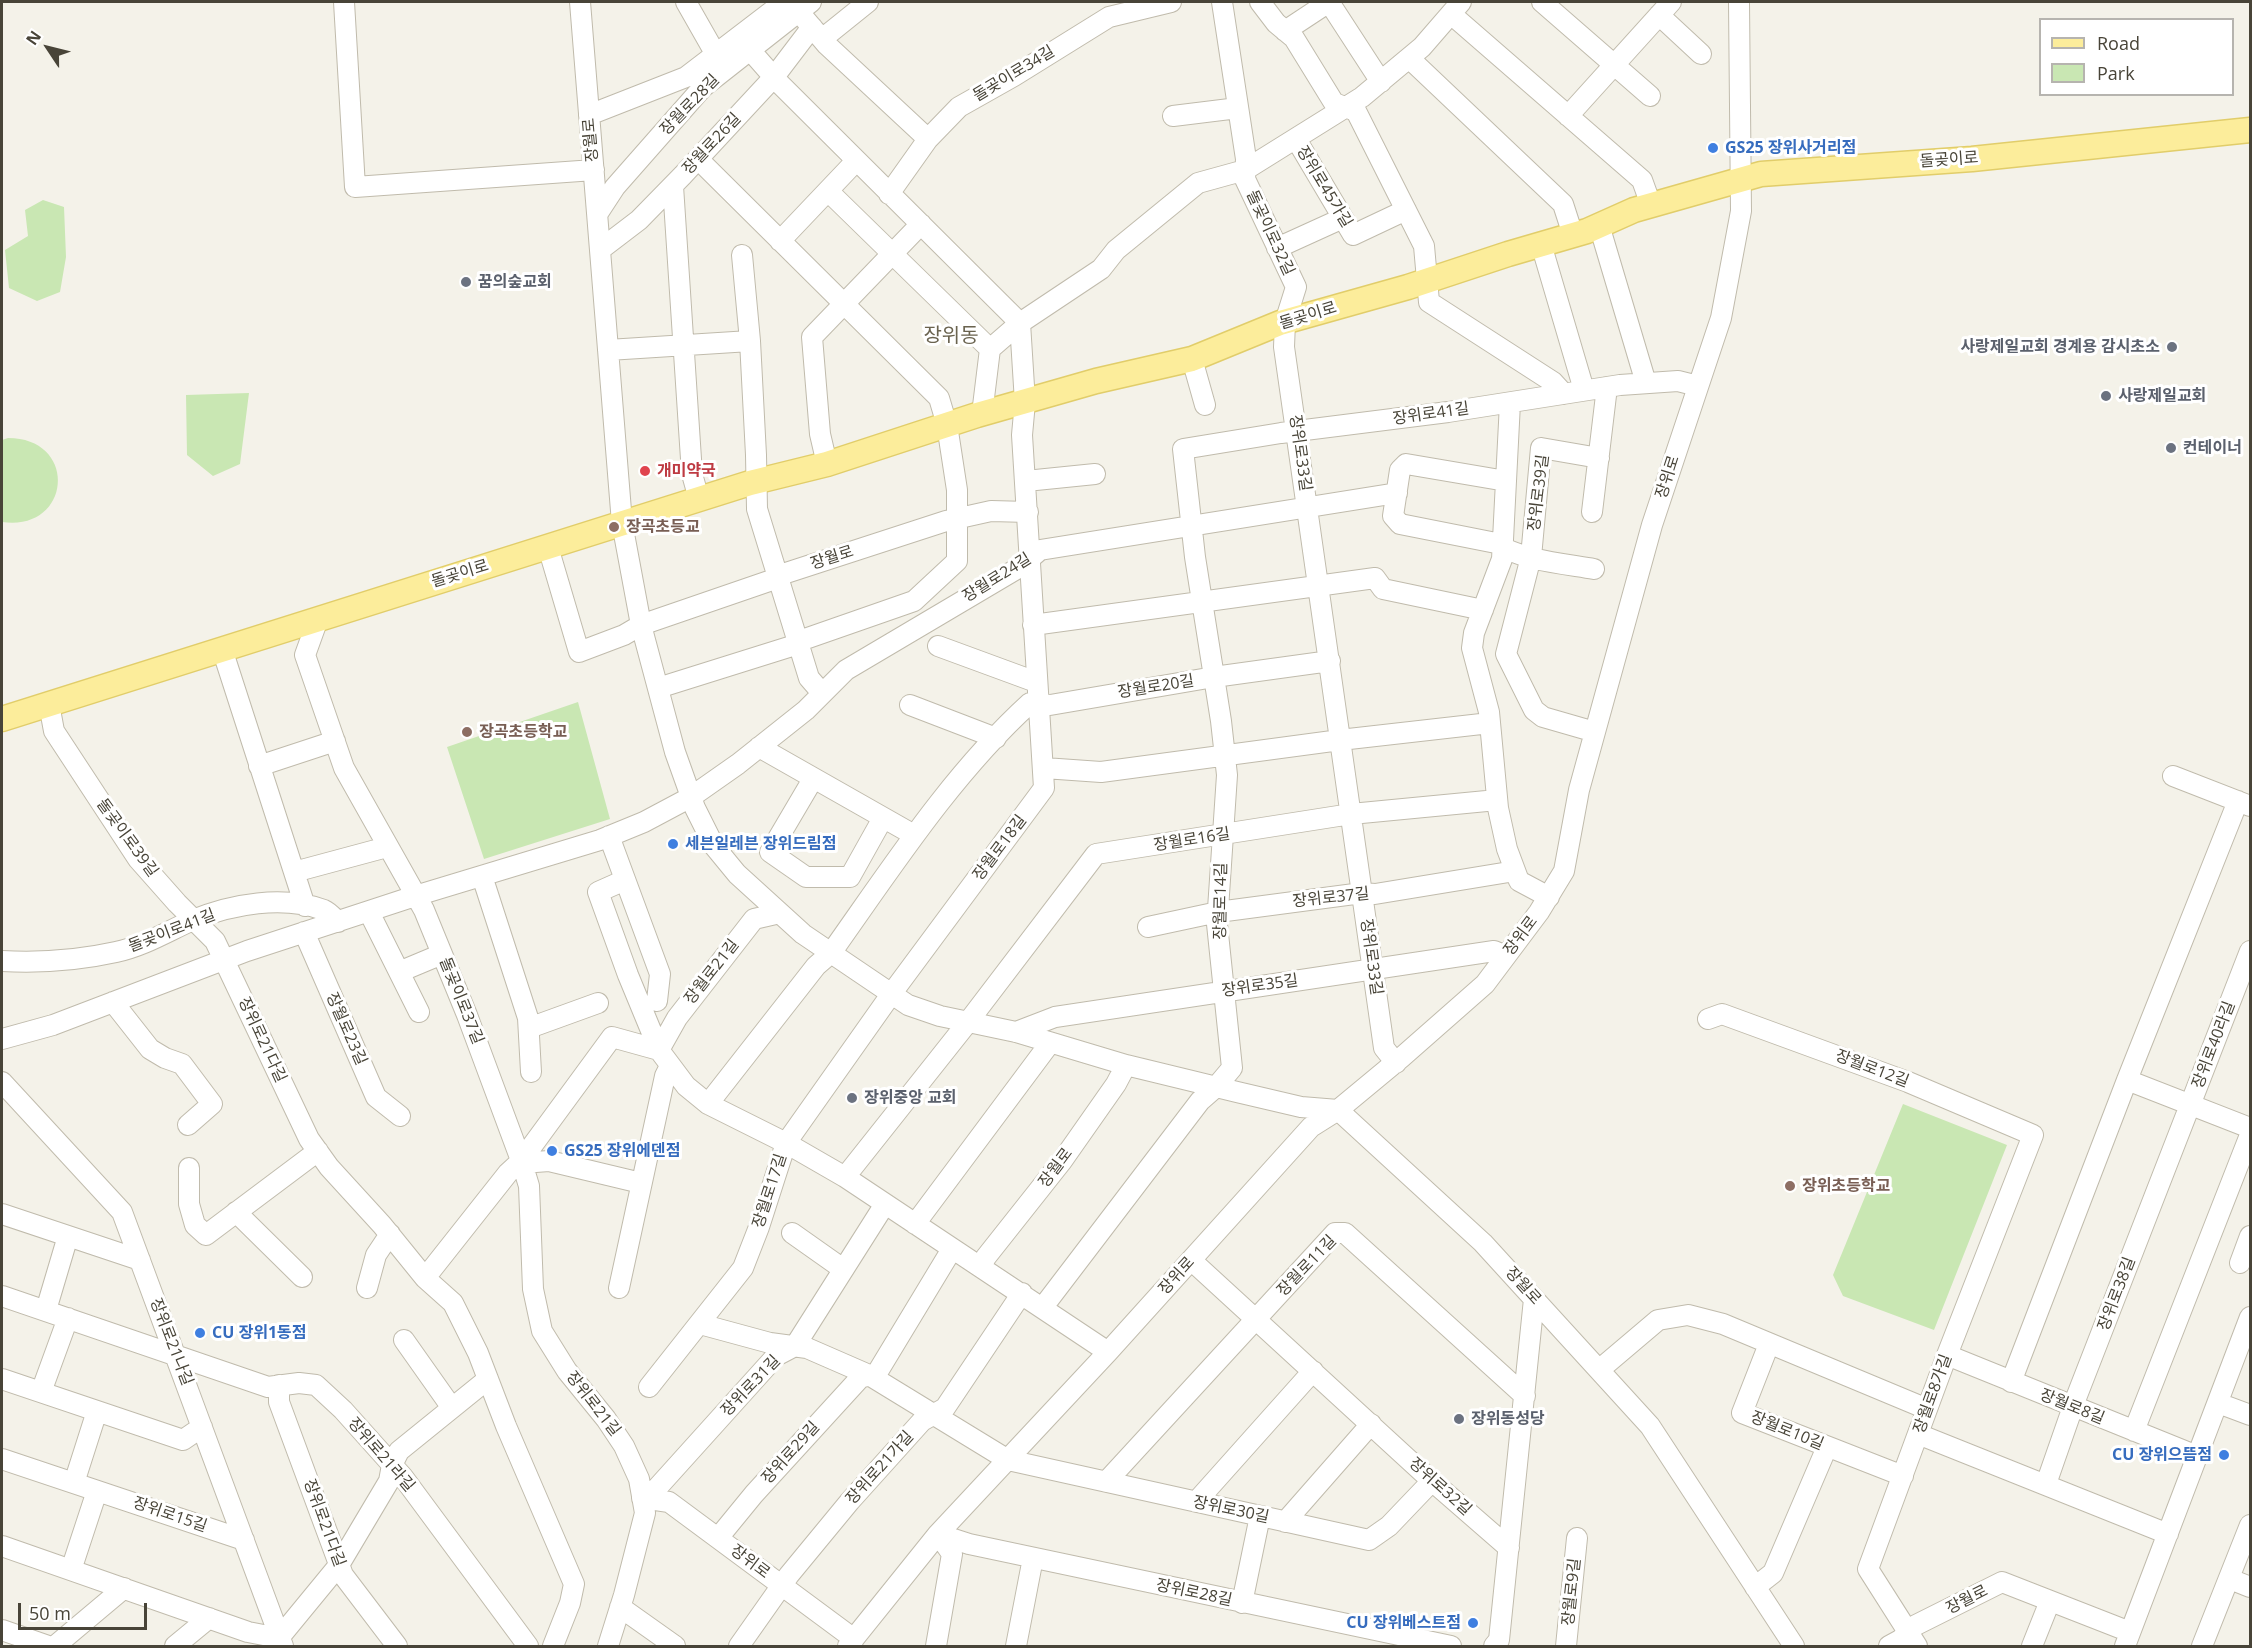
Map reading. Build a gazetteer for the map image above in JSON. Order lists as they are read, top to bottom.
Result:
{
  "streets": {
    "main road": ["돌곶이로"],
    "street": [
      "돌곶이로34길",
      "장월로28길",
      "장월로",
      "장월로26길",
      "장위로45가길",
      "돌곶이로32길",
      "장위로41길",
      "장위로33길",
      "장위로",
      "장위로39길",
      "장월로24길",
      "장월로20길",
      "돌곶이로39길",
      "장월로16길",
      "장월로18길",
      "장위로37길",
      "장월로14길",
      "돌곶이로41길",
      "장월로21길",
      "장위로35길",
      "돌곶이로37길",
      "장월로23길",
      "장위로21다길",
      "장위로40라길",
      "장월로12길",
      "장월로17길",
      "장월로11길",
      "장위로38길",
      "장위로21나길",
      "장위로31길",
      "장월로8가길",
      "장위로21길",
      "장월로8길",
      "장월로10길",
      "장위로29길",
      "장위로21라길",
      "장위로21가길",
      "장위로32길",
      "장위로30길",
      "장위로15길",
      "장월로9길",
      "장위로28길"
    ]
  },
  "crossings": [
    ["장월로28길", "장월로"],
    ["장월로", "장월로26길"],
    ["장월로", "돌곶이로"],
    ["장월로", "장위로"],
    ["장월로", "장월로24길"],
    ["장월로", "장월로16길"],
    ["장월로", "장월로18길"],
    ["장월로", "장월로14길"],
    ["장월로", "장월로21길"],
    ["장월로", "장위로35길"],
    ["장월로", "장월로17길"],
    ["장월로", "장월로8가길"],
    ["돌곶이로", "돌곶이로32길"],
    ["돌곶이로", "장위로33길"],
    ["돌곶이로", "장위로"],
    ["돌곶이로", "돌곶이로39길"],
    ["돌곶이로", "장월로18길"],
    ["돌곶이로", "돌곶이로37길"],
    ["장위로45가길", "돌곶이로32길"],
    ["돌곶이로32길", "장위로33길"],
    ["장위로41길", "장위로33길"],
    ["장위로41길", "장위로"],
    ["장위로41길", "장월로14길"],
    ["장위로33길", "장위로"],
    ["장위로33길", "장월로24길"],
    ["장위로33길", "장월로20길"],
    ["장위로33길", "장월로16길"],
    ["장위로33길", "장위로37길"],
    ["장위로33길", "장월로14길"],
    ["장위로33길", "장위로35길"],
    ["장위로", "장위로39길"],
    ["장위로", "장위로35길"],
    ["장위로", "장위로31길"],
    ["장위로", "장위로21길"],
    ["장위로", "장위로29길"],
    ["장위로", "장위로21가길"],
    ["장위로", "장위로32길"],
    ["장위로", "장위로30길"],
    ["장위로", "장위로28길"],
    ["장월로24길", "장월로18길"],
    ["장월로24길", "장월로14길"],
    ["장월로20길", "장월로18길"],
    ["장월로20길", "장월로14길"],
    ["돌곶이로39길", "돌곶이로41길"],
    ["돌곶이로39길", "장위로21다길"],
    ["장월로16길", "장월로14길"],
    ["장월로18길", "장월로17길"],
    ["장위로37길", "장월로14길"],
    ["장월로14길", "장위로35길"],
    ["돌곶이로37길", "장위로21길"],
    ["장위로21다길", "장위로21라길"],
    ["장위로40라길", "장위로38길"],
    ["장월로12길", "장월로8가길"],
    ["장월로17길", "장위로31길"],
    ["장월로11길", "장위로32길"],
    ["장월로11길", "장위로30길"],
    ["장위로38길", "장월로8길"],
    ["장위로21나길", "장위로21라길"],
    ["장위로21나길", "장위로15길"],
    ["장위로31길", "장위로21길"],
    ["장월로8가길", "장월로8길"],
    ["장월로8가길", "장월로10길"],
    ["장위로32길", "장위로30길"]
  ],
  "districts": ["장위동"],
  "places": [
    "GS25 장위사거리점",
    "꿈의숲교회",
    "사랑제일교회 경계용 감시초소",
    "사랑제일교회",
    "컨테이너",
    "개미약국",
    "장곡초등교",
    "장곡초등학교",
    "세븐일레븐 장위드림점",
    "장위중앙 교회",
    "GS25 장위에덴점",
    "장위초등학교",
    "CU 장위1동점",
    "장위동성당",
    "CU 장위으뜸점",
    "CU 장위베스트점"
  ],
  "legend": ["Road", "Park"],
  "scale_bar": "50 m",
  "north": "top left"
}
